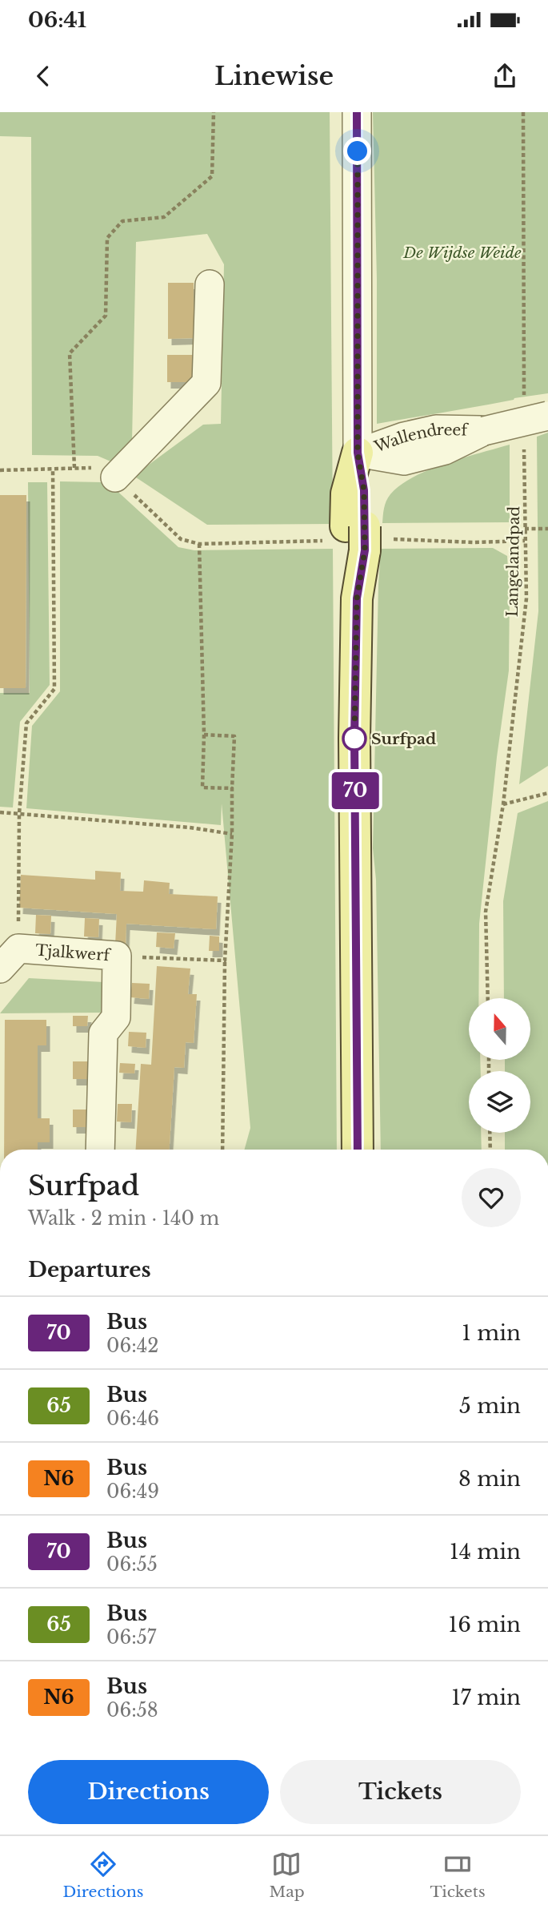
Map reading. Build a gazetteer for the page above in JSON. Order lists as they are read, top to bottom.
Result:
{
  "streets": {
    "street": ["Wallendreef", "Tjalkwerf"],
    "path": ["Langelandpad"]
  },
  "parks": ["De Wijdse Weide"],
  "places": ["Surfpad"],
  "lines": ["bus line 70"],
  "north": "top",
  "page": {
    "status": "06:41",
    "header": "Linewise",
    "on_map": "70",
    "heading": [
      ["Surfpad", "Walk · 2 min · 140 m"],
      "Departures"
    ],
    "list": [
      {
        "mark": "70",
        "name": "Bus",
        "note": "06:42",
        "value": "1 min"
      },
      {
        "mark": "65",
        "name": "Bus",
        "note": "06:46",
        "value": "5 min"
      },
      {
        "mark": "N6",
        "name": "Bus",
        "note": "06:49",
        "value": "8 min"
      },
      {
        "mark": "70",
        "name": "Bus",
        "note": "06:55",
        "value": "14 min"
      },
      {
        "mark": "65",
        "name": "Bus",
        "note": "06:57",
        "value": "16 min"
      },
      {
        "mark": "N6",
        "name": "Bus",
        "note": "06:58",
        "value": "17 min"
      }
    ],
    "buttons": ["Directions", "Tickets"],
    "tabs": ["Directions", "Map", "Tickets"]
  }
}
